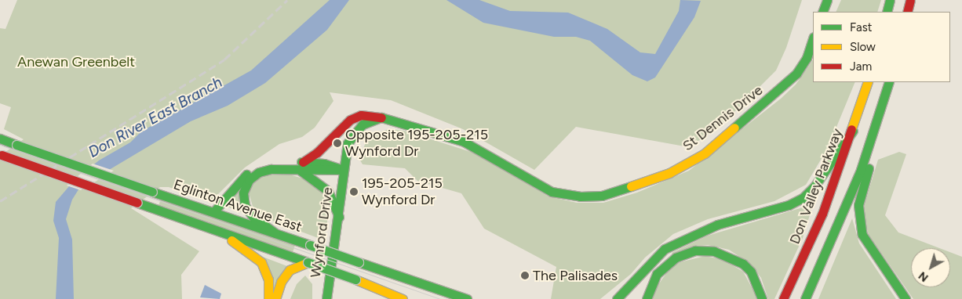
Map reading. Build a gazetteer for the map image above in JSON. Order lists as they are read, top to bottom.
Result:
{
  "streets": {
    "main road": [
      "St Dennis Drive",
      "Don Valley Parkway",
      "Eglinton Avenue East",
      "Wynford Drive"
    ]
  },
  "water": ["Don River East Branch"],
  "parks": ["Anewan Greenbelt"],
  "places": ["Opposite 195-205-215 Wynford Dr", "195-205-215 Wynford Dr", "The Palisades"],
  "legend": ["Fast", "Slow", "Jam"],
  "north": "bottom left"
}
